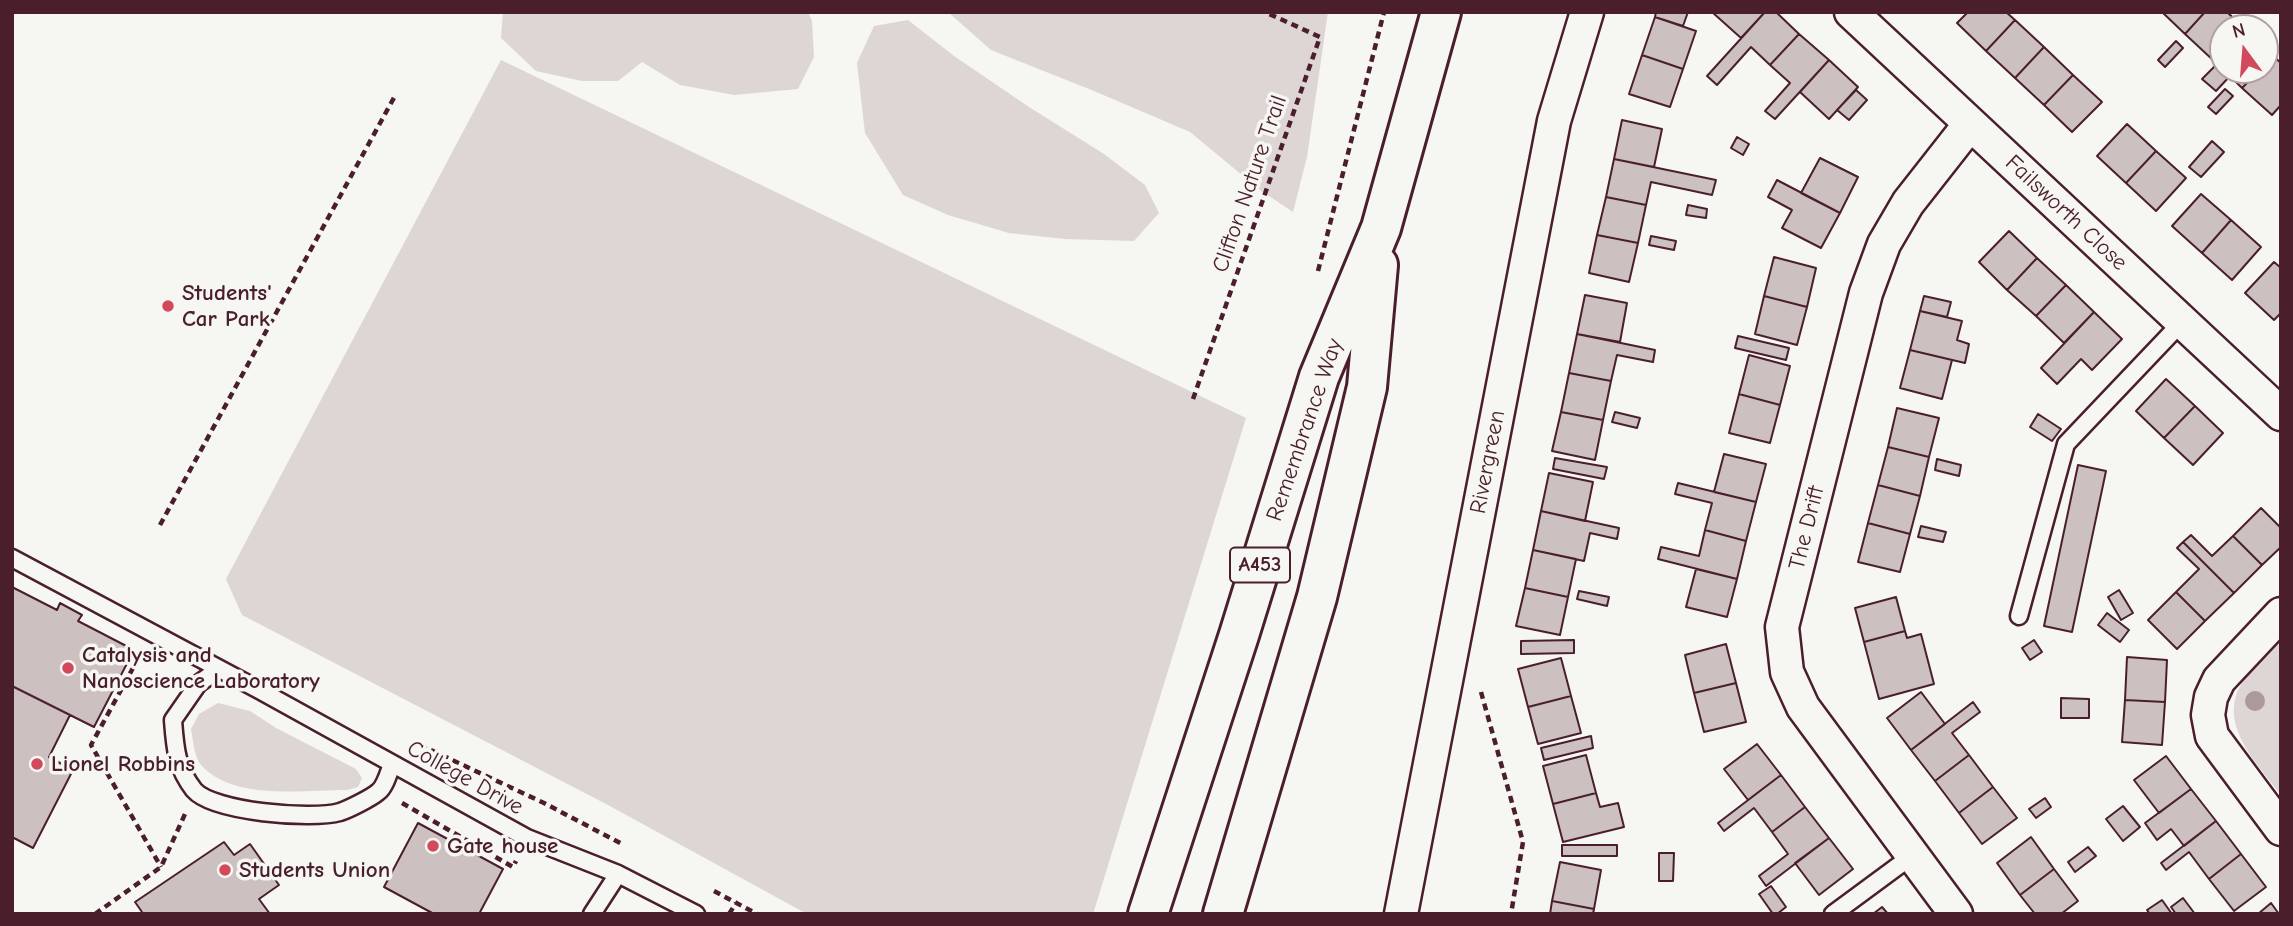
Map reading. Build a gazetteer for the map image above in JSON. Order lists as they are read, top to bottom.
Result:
{
  "streets": {
    "highway": ["Remembrance Way", "A453"],
    "street": ["Failsworth Close", "Rivergreen", "The Drift"],
    "lane": ["College Drive"],
    "path": ["Clifton Nature Trail"]
  },
  "crossings": [
    ["Failsworth Close", "The Drift"]
  ],
  "places": [
    "Students' Car Park",
    "Catalysis and Nanoscience Laboratory",
    "Lionel Robbins",
    "Gate house",
    "Students Union"
  ],
  "north": "top"
}
